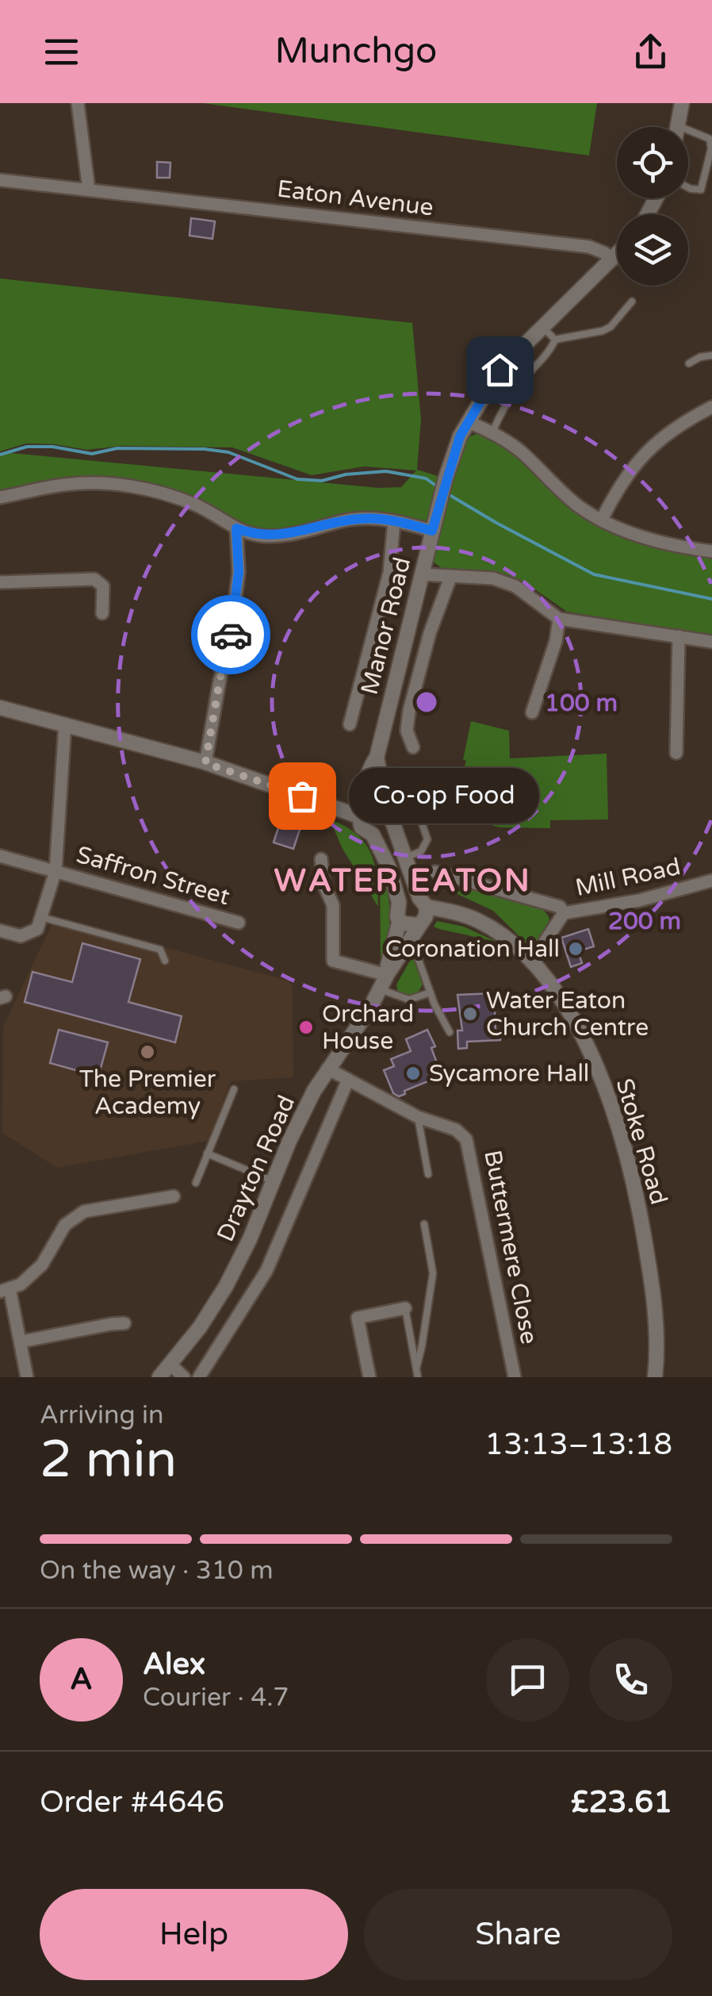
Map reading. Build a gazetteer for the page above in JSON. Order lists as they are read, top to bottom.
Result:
{
  "streets": {
    "street": [
      "Eaton Avenue",
      "Manor Road",
      "Saffron Street",
      "Mill Road",
      "Stoke Road",
      "Drayton Road",
      "Buttermere Close"
    ]
  },
  "crossings": [
    ["Eaton Avenue", "Manor Road"],
    ["Mill Road", "Stoke Road"],
    ["Stoke Road", "Drayton Road"],
    ["Drayton Road", "Buttermere Close"]
  ],
  "districts": ["WATER EATON"],
  "places": [
    "Co-op Food",
    "Coronation Hall",
    "Water Eaton Church Centre",
    "Orchard House",
    "The Premier Academy",
    "Sycamore Hall"
  ],
  "page": {
    "header": "Munchgo",
    "bubble": "Co-op Food",
    "heading": ["2 min", "Arriving in", "13:13–13:18"],
    "panel": [
      "Alex",
      "Courier · 4.7",
      "Order #4646",
      "£23.61"
    ],
    "bar": "On the way · 310 m",
    "round": "A",
    "buttons": ["Help", "Share"]
  },
  "rings": ["100 m", "200 m"]
}
